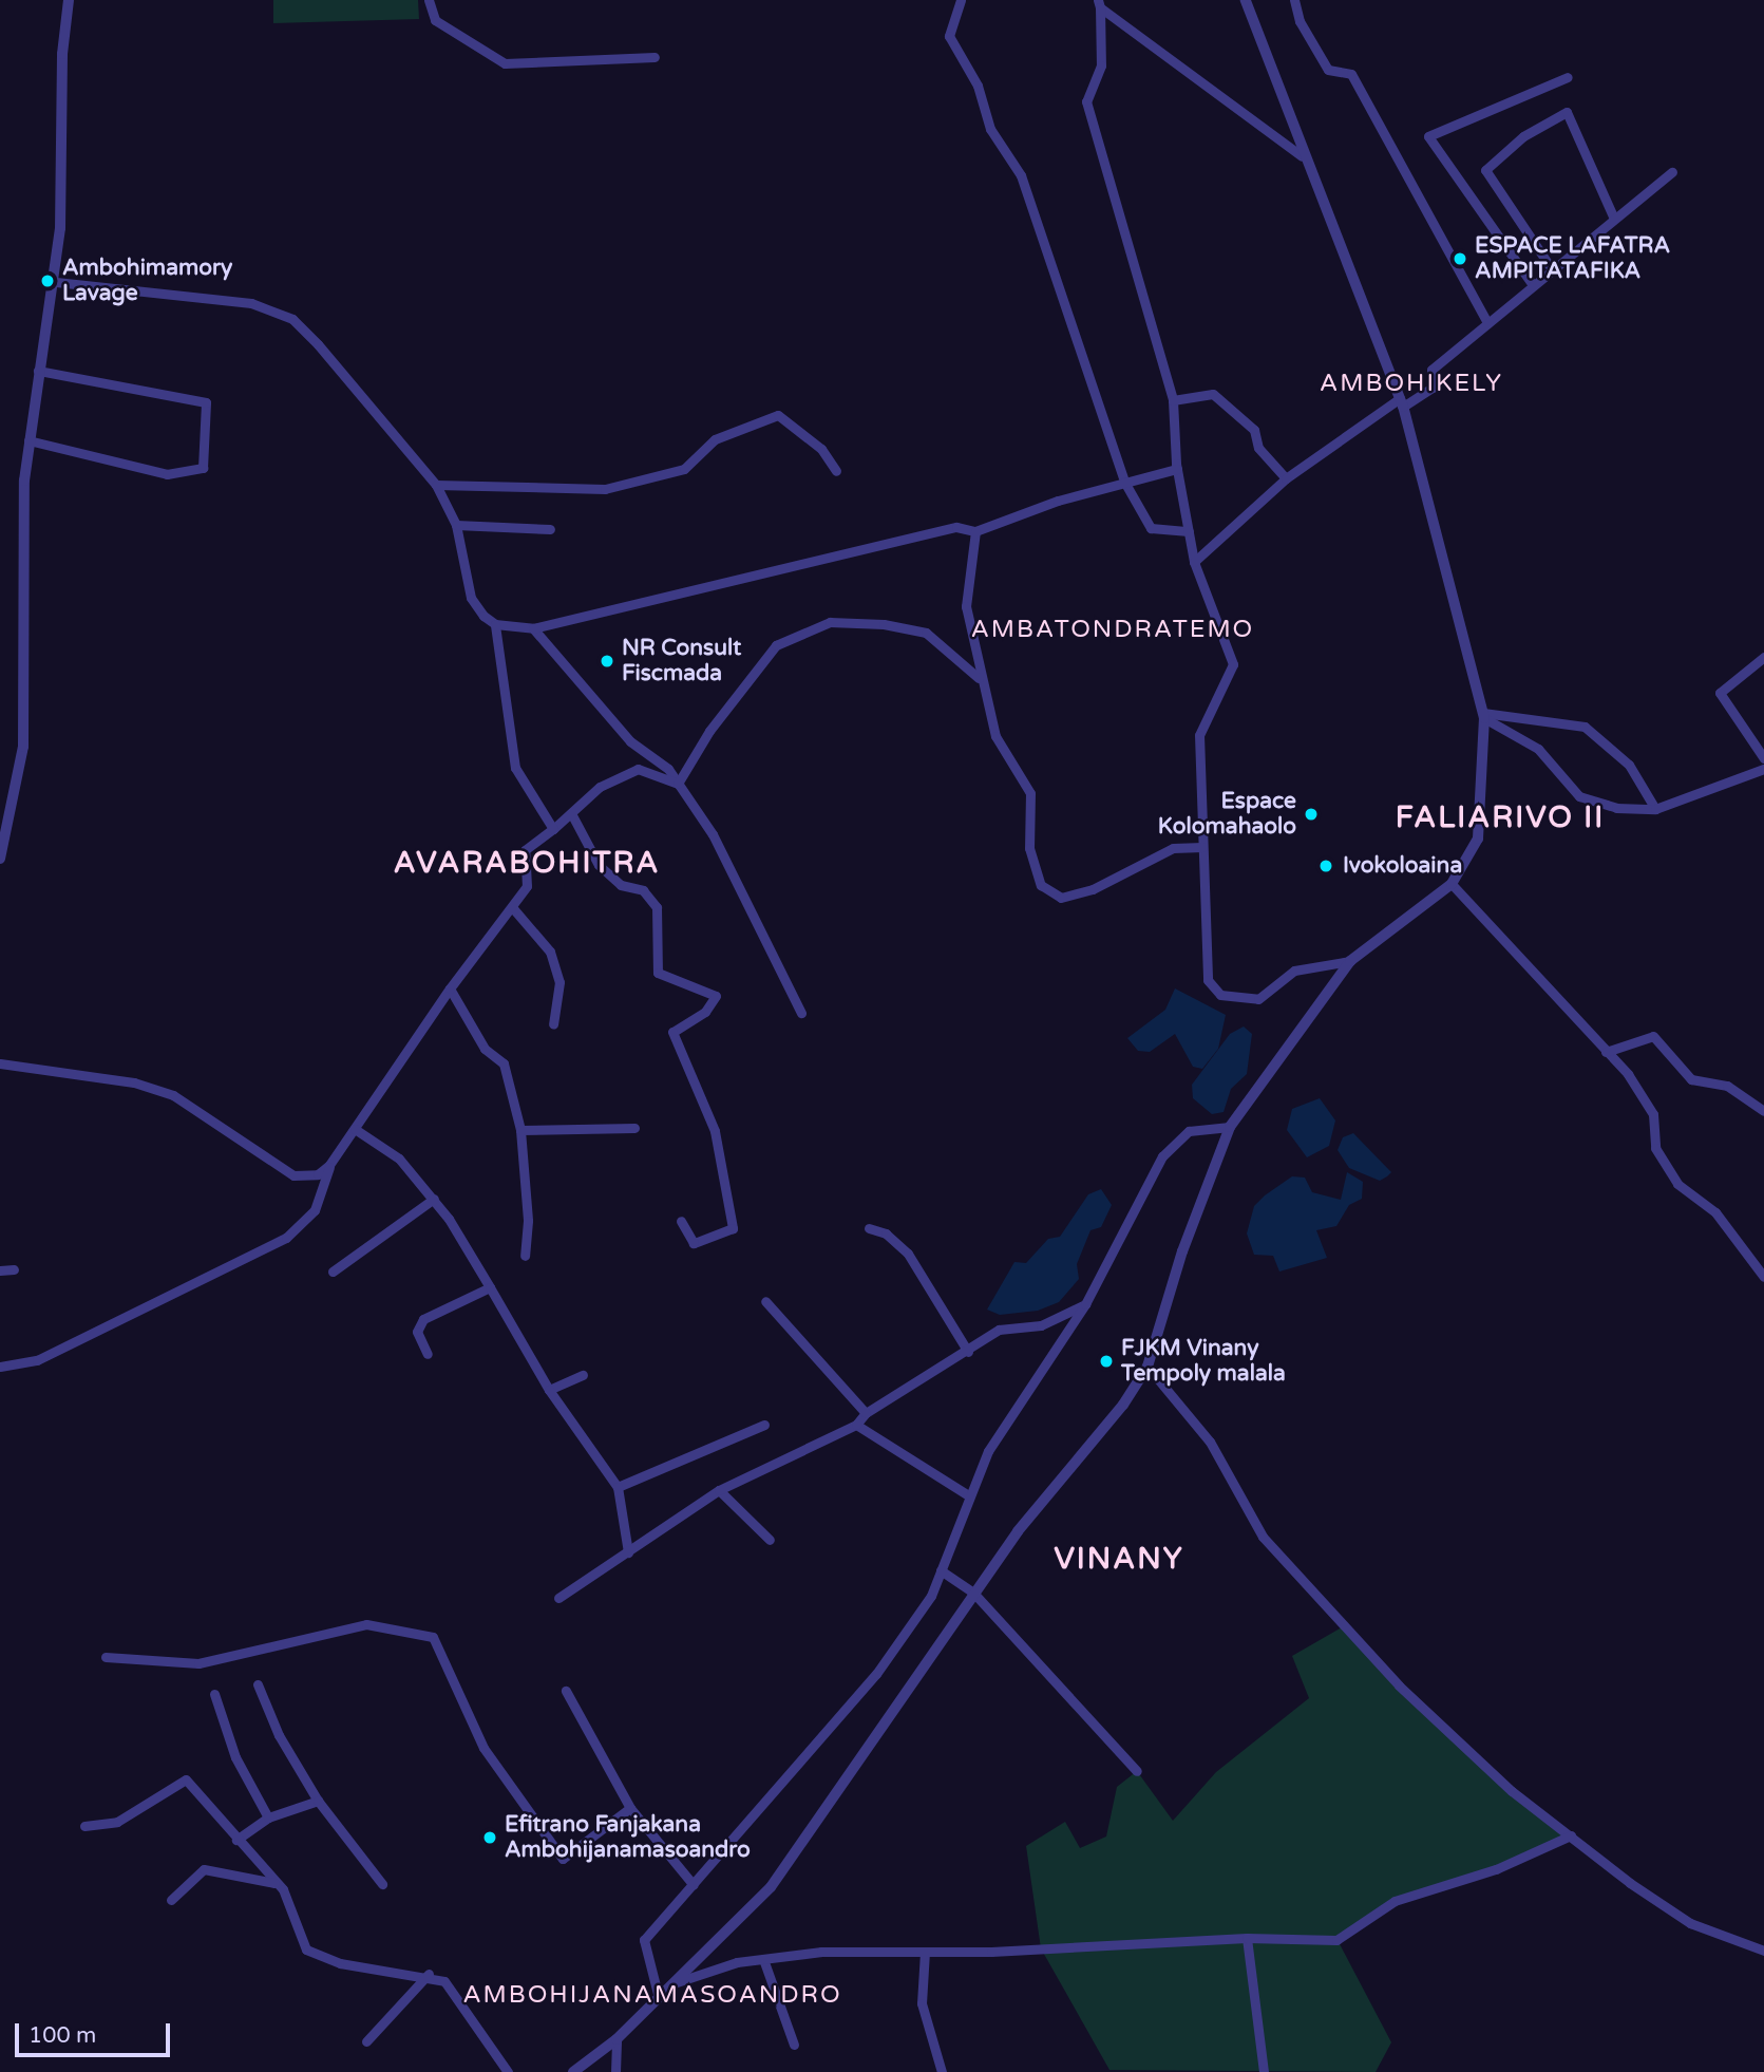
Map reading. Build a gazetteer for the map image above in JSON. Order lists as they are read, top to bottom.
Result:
{
  "districts": [
    "AMBOHIKELY",
    "AMBATONDRATEMO",
    "FALIARIVO II",
    "AVARABOHITRA",
    "VINANY",
    "AMBOHIJANAMASOANDRO"
  ],
  "places": [
    "ESPACE LAFATRA AMPITATAFIKA",
    "Ambohimamory Lavage",
    "NR Consult Fiscmada",
    "Espace Kolomahaolo",
    "Ivokoloaina",
    "FJKM Vinany Tempoly malala",
    "Efitrano Fanjakana Ambohijanamasoandro"
  ],
  "scale_bar": "100 m"
}
